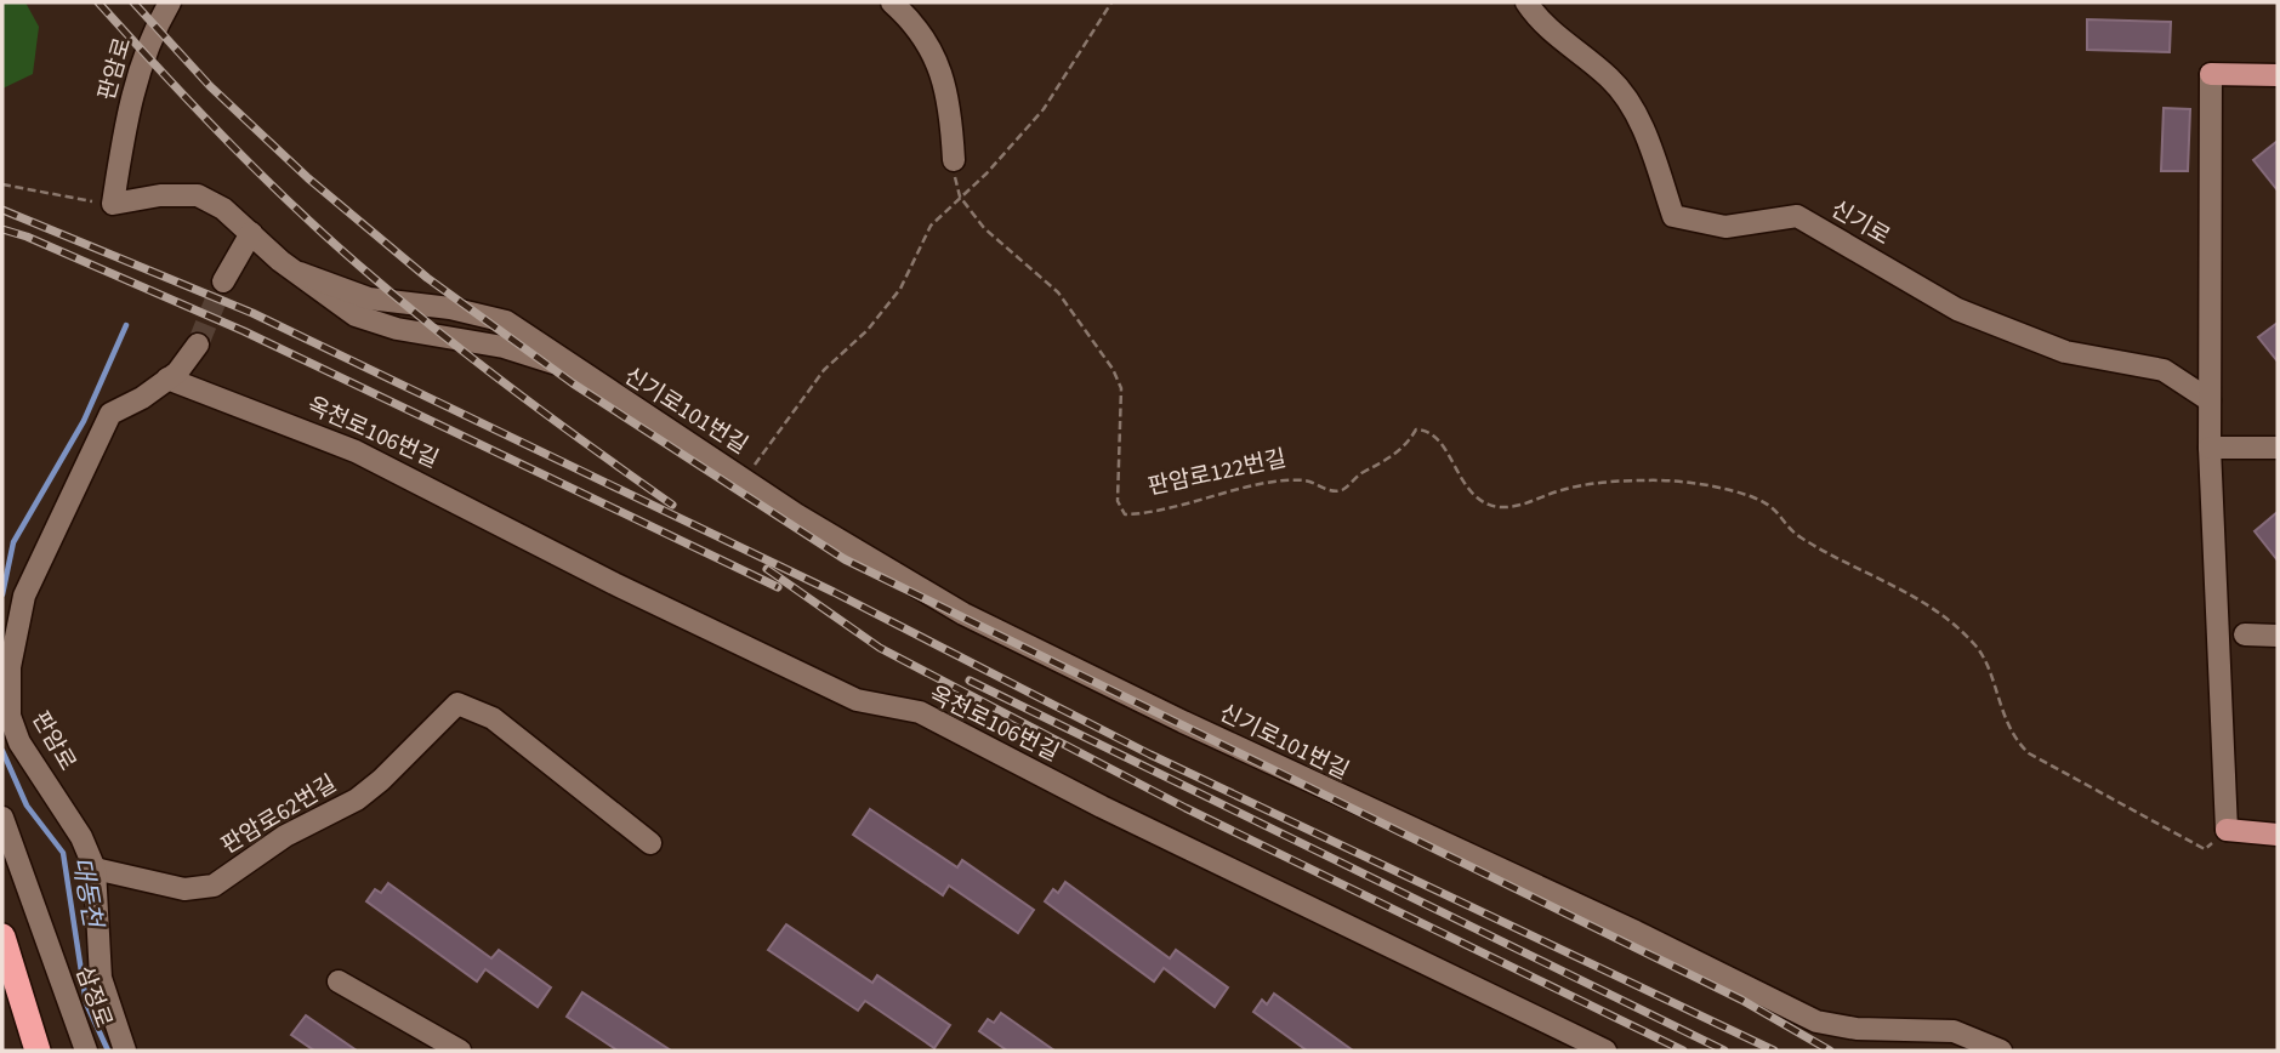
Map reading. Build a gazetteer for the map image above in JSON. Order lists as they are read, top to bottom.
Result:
{
  "streets": {
    "street": [
      "판암로",
      "신기로",
      "신기로101번길",
      "옥천로106번길",
      "판암로62번길",
      "삼정로"
    ],
    "path": ["판암로122번길"]
  },
  "crossings": [
    ["판암로", "신기로101번길"],
    ["판암로", "옥천로106번길"],
    ["판암로", "판암로62번길"]
  ],
  "water": ["대동천"]
}
